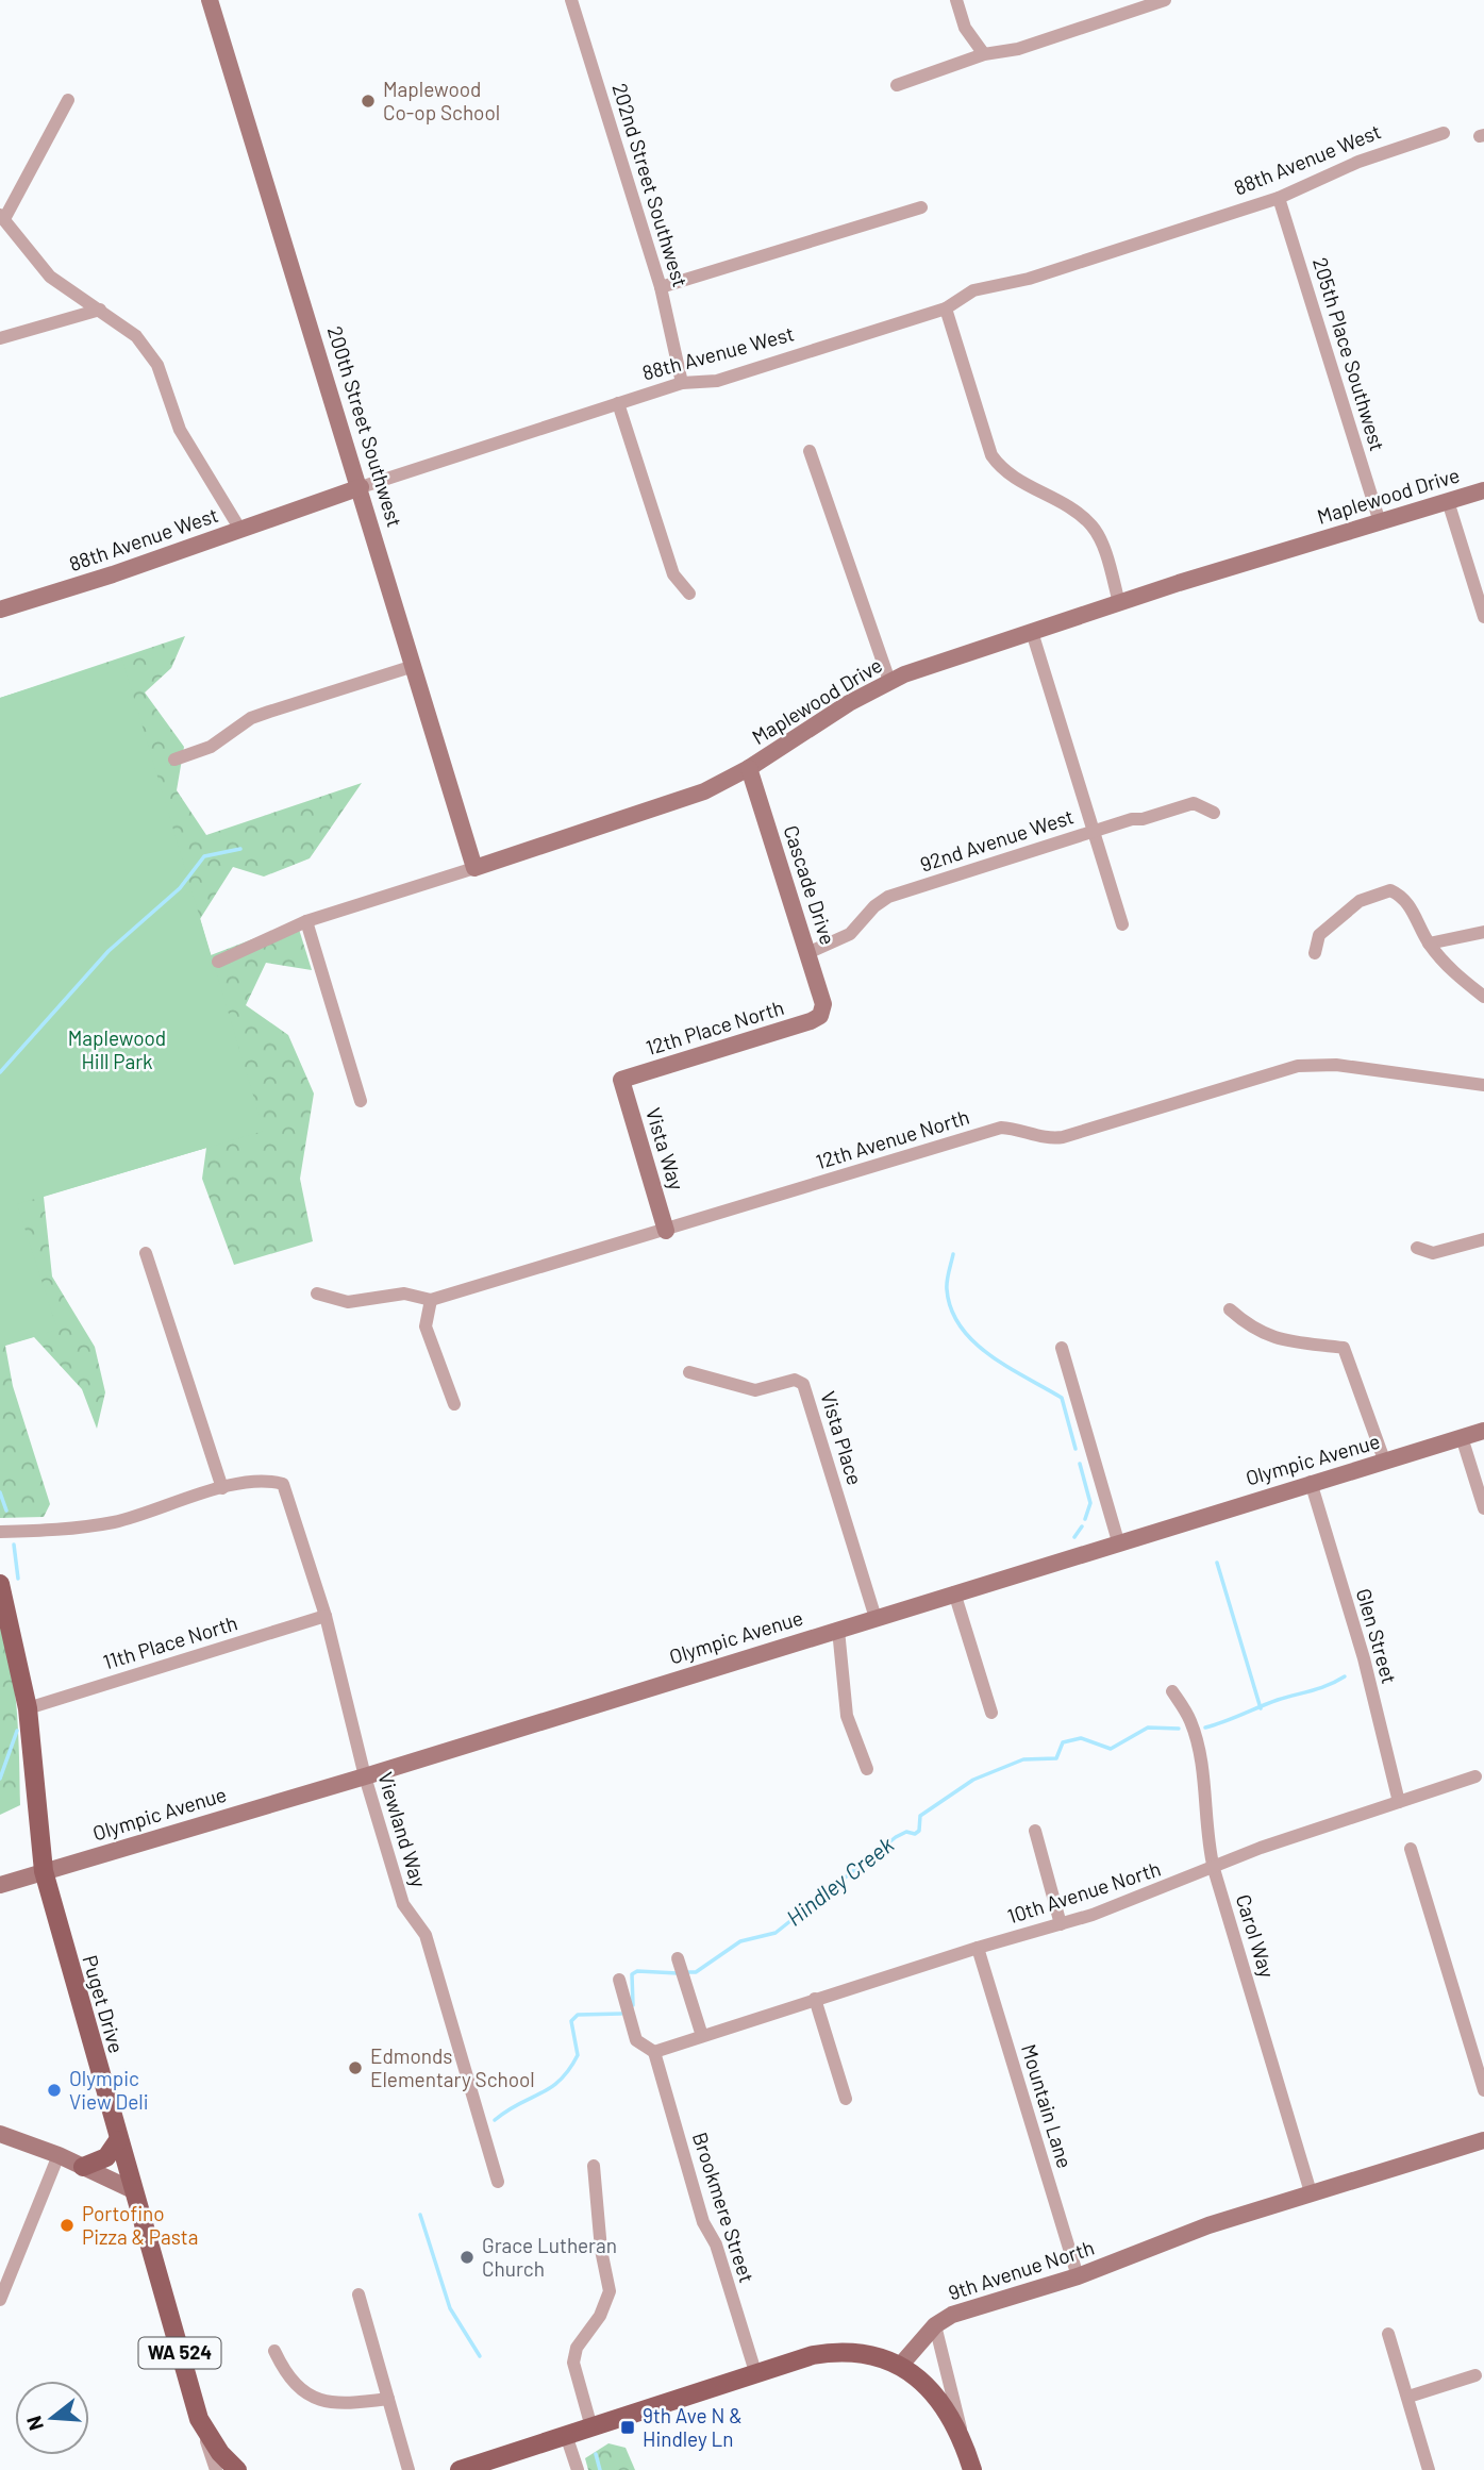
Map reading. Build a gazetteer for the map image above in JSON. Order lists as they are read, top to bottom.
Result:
{
  "streets": {
    "main road": ["Puget Drive", "WA 524"],
    "street": [
      "88th Avenue West",
      "202nd Street Southwest",
      "205th Place Southwest",
      "200th Street Southwest",
      "Maplewood Drive",
      "92nd Avenue West",
      "Cascade Drive",
      "12th Place North",
      "12th Avenue North",
      "Vista Way",
      "Vista Place",
      "Olympic Avenue",
      "Glen Street",
      "11th Place North",
      "Viewland Way",
      "10th Avenue North",
      "Carol Way",
      "Mountain Lane",
      "Brookmere Street",
      "9th Avenue North"
    ]
  },
  "crossings": [
    ["88th Avenue West", "202nd Street Southwest"],
    ["88th Avenue West", "205th Place Southwest"],
    ["88th Avenue West", "200th Street Southwest"],
    ["205th Place Southwest", "Maplewood Drive"],
    ["200th Street Southwest", "Maplewood Drive"],
    ["Maplewood Drive", "Cascade Drive"],
    ["92nd Avenue West", "Cascade Drive"],
    ["Cascade Drive", "12th Place North"],
    ["12th Place North", "Vista Way"],
    ["12th Avenue North", "Vista Way"],
    ["Vista Place", "Olympic Avenue"],
    ["Olympic Avenue", "Glen Street"],
    ["Olympic Avenue", "Viewland Way"],
    ["Olympic Avenue", "Puget Drive"],
    ["Glen Street", "10th Avenue North"],
    ["11th Place North", "Viewland Way"],
    ["11th Place North", "Puget Drive"],
    ["10th Avenue North", "Carol Way"],
    ["10th Avenue North", "Mountain Lane"],
    ["10th Avenue North", "Brookmere Street"],
    ["Carol Way", "9th Avenue North"],
    ["Puget Drive", "WA 524"],
    ["Mountain Lane", "9th Avenue North"]
  ],
  "water": ["Hindley Creek"],
  "parks": ["Maplewood Hill Park"],
  "places": {
    "other": [
      "Maplewood Co-op School",
      "Edmonds Elementary School",
      "Olympic View Deli",
      "Portofino Pizza & Pasta",
      "Grace Lutheran Church"
    ],
    "transit": ["9th Ave N & Hindley Ln"]
  },
  "north": "left"
}
